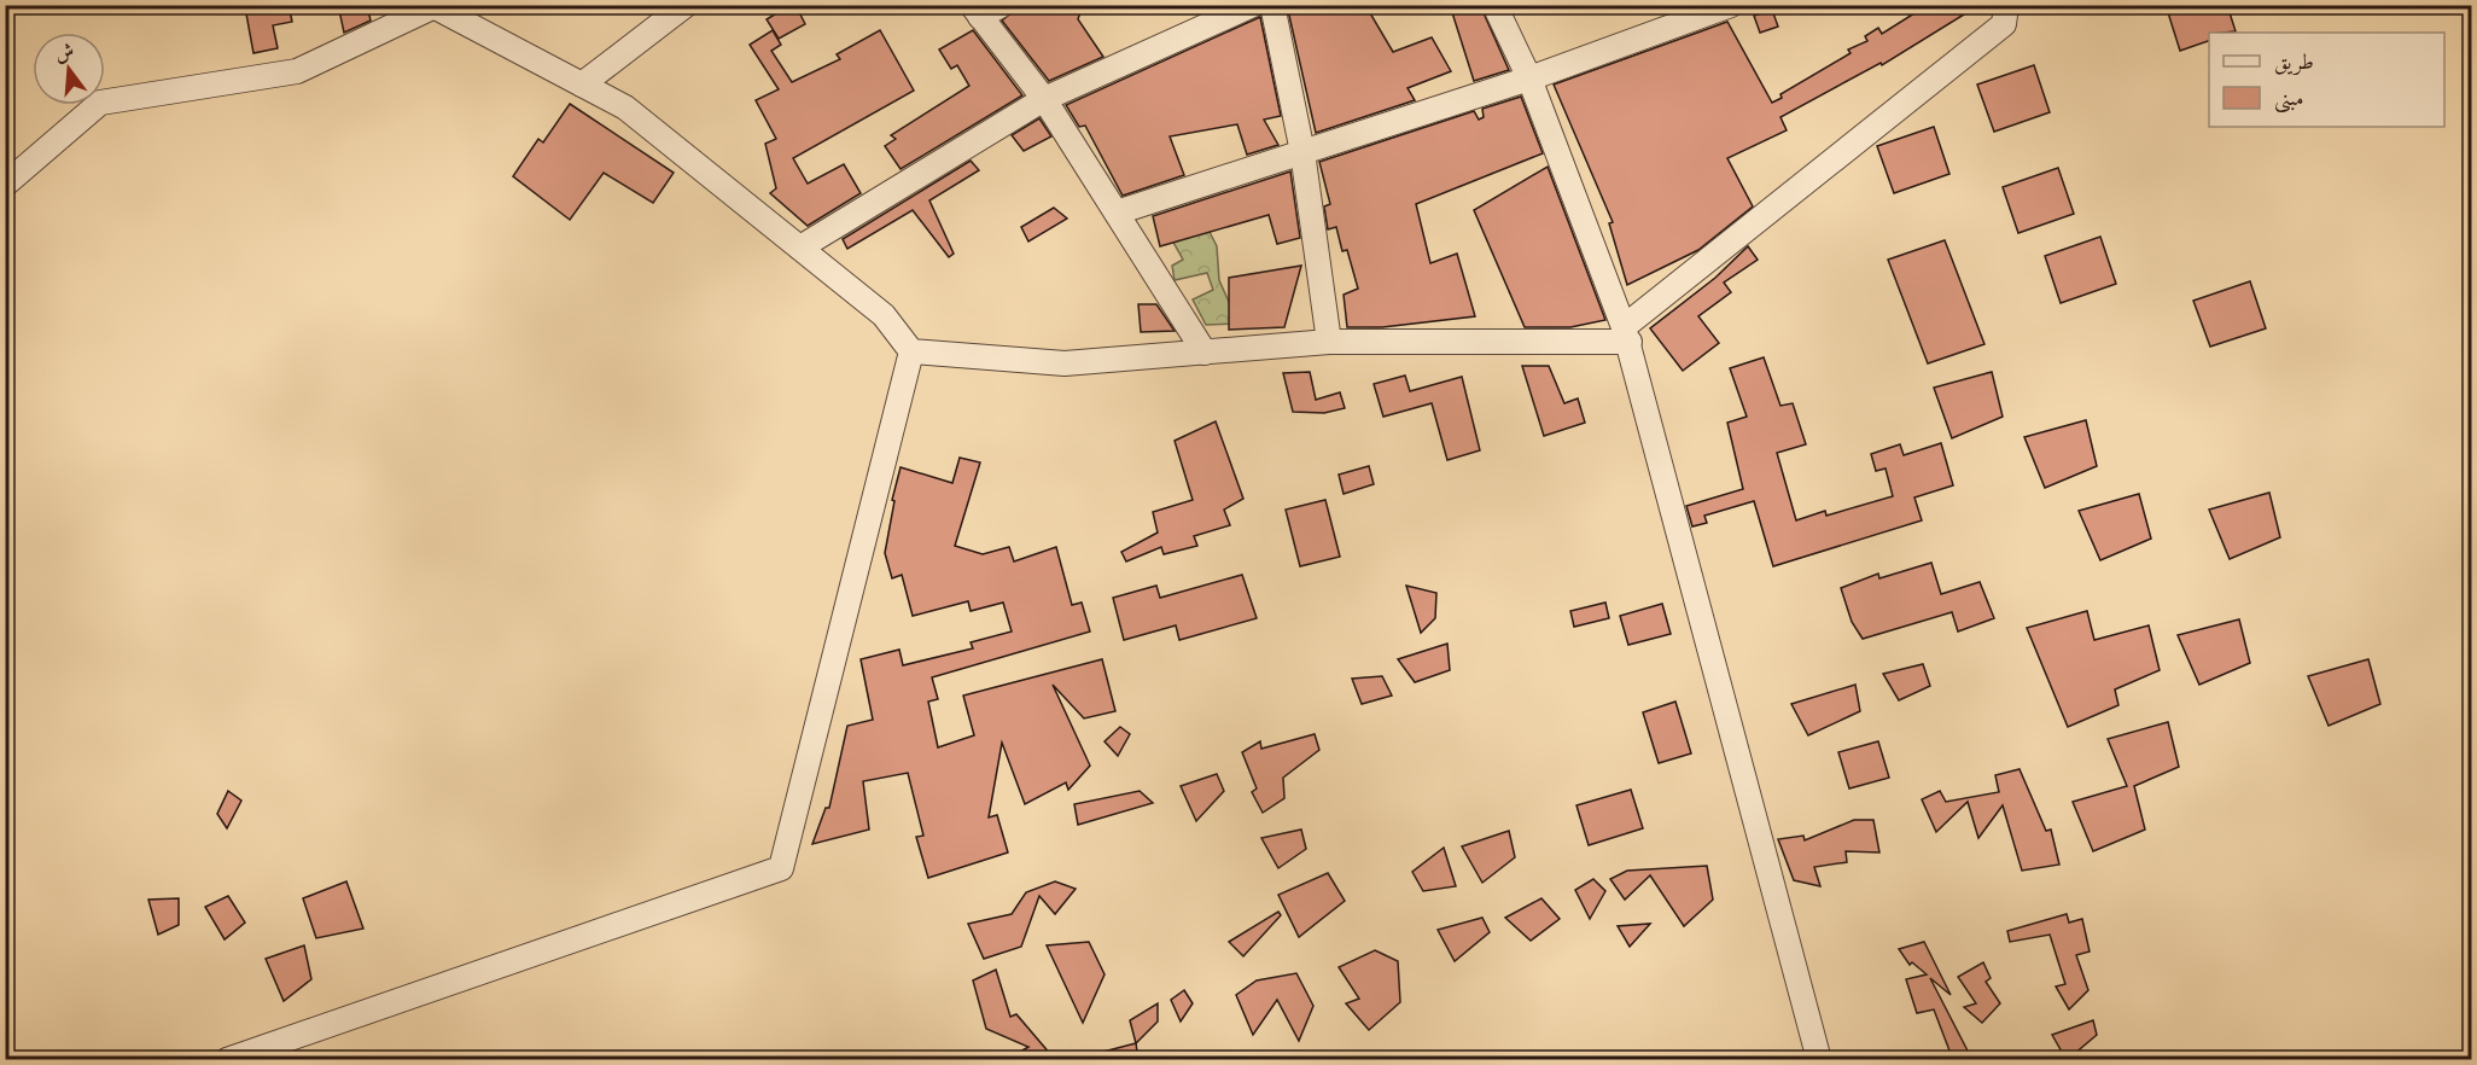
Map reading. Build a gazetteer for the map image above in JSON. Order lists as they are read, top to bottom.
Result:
{
  "legend": ["طريق", "مبنى"],
  "north": "top"
}
